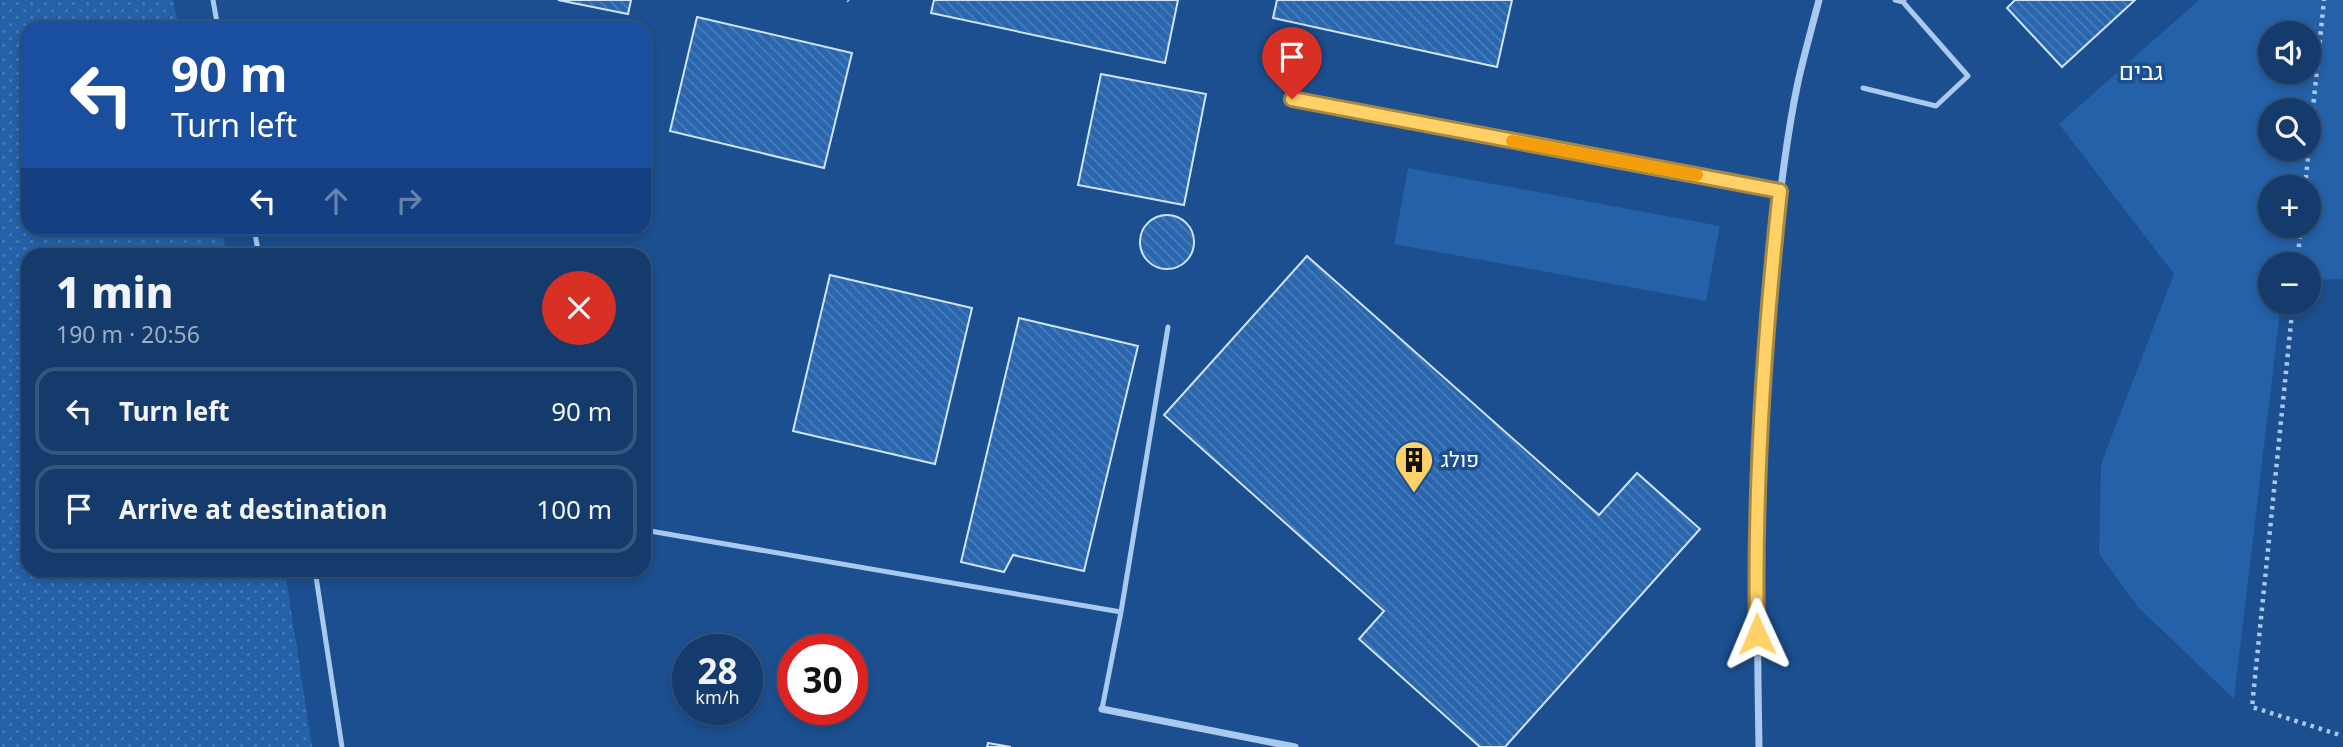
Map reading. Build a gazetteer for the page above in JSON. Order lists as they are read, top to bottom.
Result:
{
  "districts": ["גבים"],
  "places": {
    "building": ["פולג"]
  },
  "page": {
    "map_buttons": ["+", "−"],
    "turn": ["90 m", "Turn left"],
    "heading": ["1 min", "190 m · 20:56"],
    "list": [
      {
        "name": "Turn left",
        "value": "90 m"
      },
      {
        "name": "Arrive at destination",
        "value": "100 m"
      }
    ],
    "speed": "28 km/h",
    "limit": "30"
  }
}
